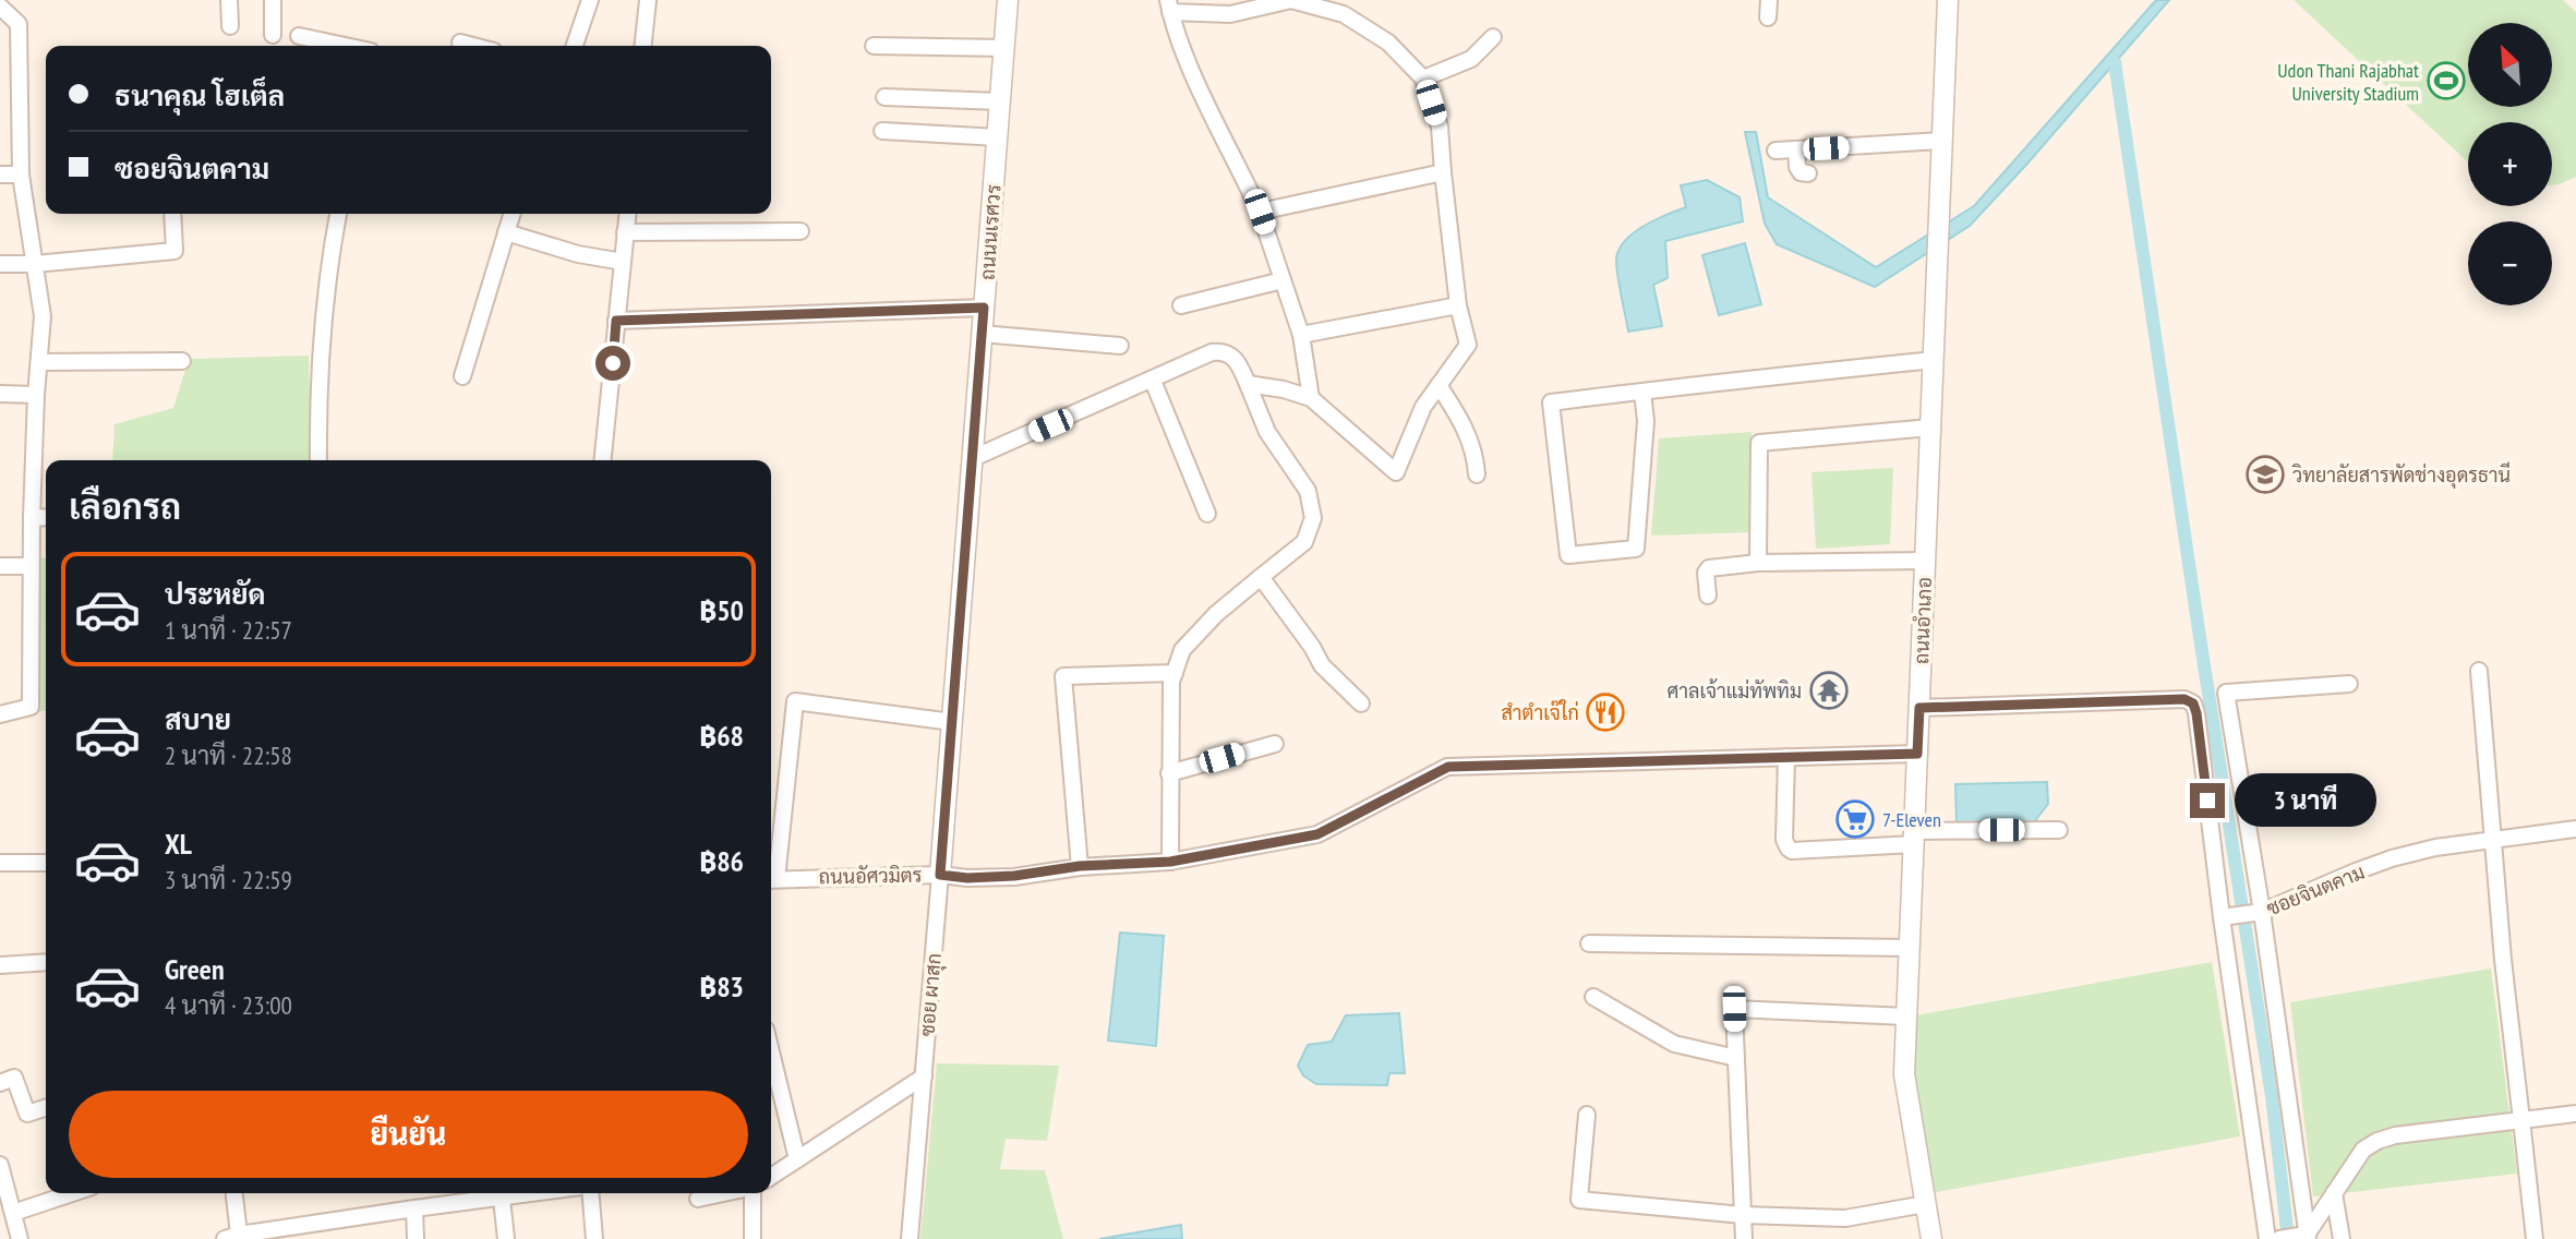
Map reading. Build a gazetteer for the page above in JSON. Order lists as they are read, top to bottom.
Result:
{
  "streets": {
    "street": [
      "ถนนนเรศวร",
      "ถนนอำเภอ",
      "ถนนอัศวมิตร",
      "ซอยจินตคาม",
      "ซอย ผาสุก"
    ]
  },
  "crossings": [
    ["ถนนนเรศวร", "ถนนอัศวมิตร"],
    ["ถนนนเรศวร", "ซอย ผาสุก"],
    ["ถนนอำเภอ", "ถนนอัศวมิตร"],
    ["ถนนอัศวมิตร", "ซอย ผาสุก"]
  ],
  "places": {
    "sports": ["Udon Thani Rajabhat University Stadium"],
    "school or university": ["วิทยาลัยสารพัดช่างอุดรธานี"],
    "temple": ["ศาลเจ้าแม่ทัพทิม"],
    "restaurant": ["สำตำเจ๊ใก่"],
    "supermarket": ["7-Eleven"]
  },
  "north": "top left",
  "page": {
    "map_buttons": ["+", "−"],
    "banner": ["ธนาคุณ โฮเต็ล", "ซอยจินตคาม"],
    "heading": "เลือกรถ",
    "list": [
      {
        "name": "ประหยัด",
        "note": "1 นาที · 22:57",
        "value": "฿50"
      },
      {
        "name": "สบาย",
        "note": "2 นาที · 22:58",
        "value": "฿68"
      },
      {
        "name": "XL",
        "note": "3 นาที · 22:59",
        "value": "฿86"
      },
      {
        "name": "Green",
        "note": "4 นาที · 23:00",
        "value": "฿83"
      }
    ],
    "bubble": "3 นาที",
    "buttons": "ยืนยัน"
  }
}
